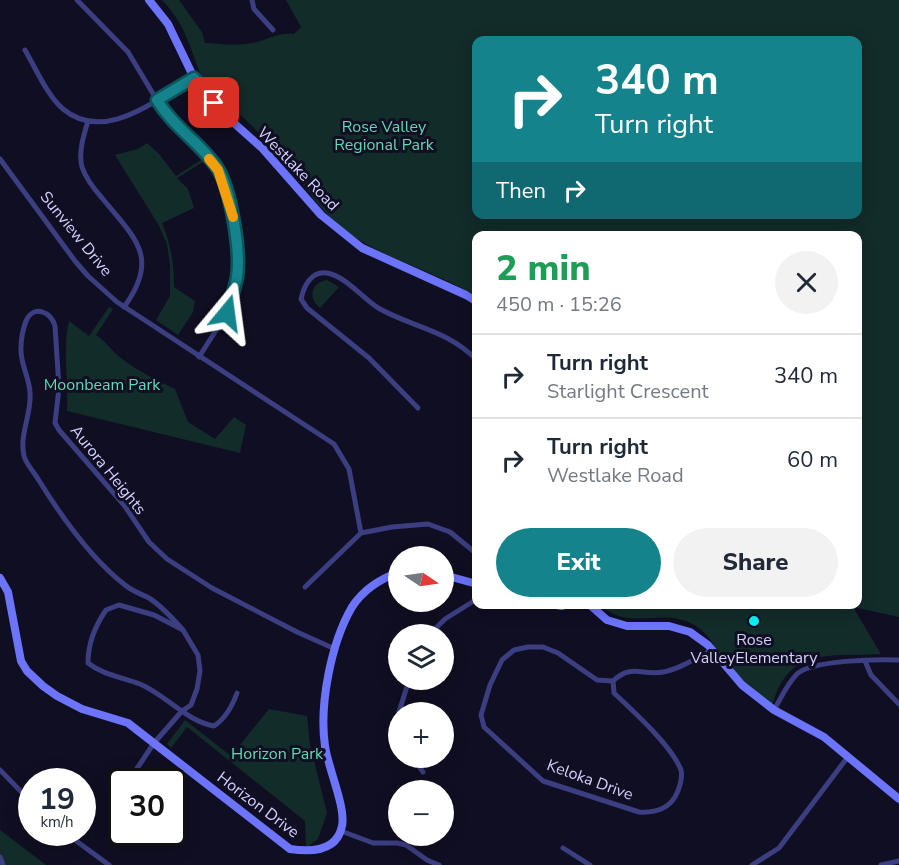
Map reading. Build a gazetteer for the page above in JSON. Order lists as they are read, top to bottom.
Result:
{
  "streets": {
    "street": [
      "Westlake Road",
      "Sunview Drive",
      "Aurora Heights",
      "Keloka Drive",
      "Horizon Drive"
    ]
  },
  "parks": ["Rose Valley Regional Park", "Moonbeam Park", "Horizon Park"],
  "places": ["Rose ValleyElementary"],
  "north": "right",
  "page": {
    "turn": ["340 m", "Turn right"],
    "then": "Then",
    "heading": ["2 min", "450 m · 15:26"],
    "list": [
      {
        "name": "Turn right",
        "note": "Starlight Crescent",
        "value": "340 m"
      },
      {
        "name": "Turn right",
        "note": "Westlake Road",
        "value": "60 m"
      }
    ],
    "buttons": ["Exit", "Share"],
    "map_buttons": ["+", "−"],
    "speed": "19 km/h",
    "limit": "30"
  }
}
